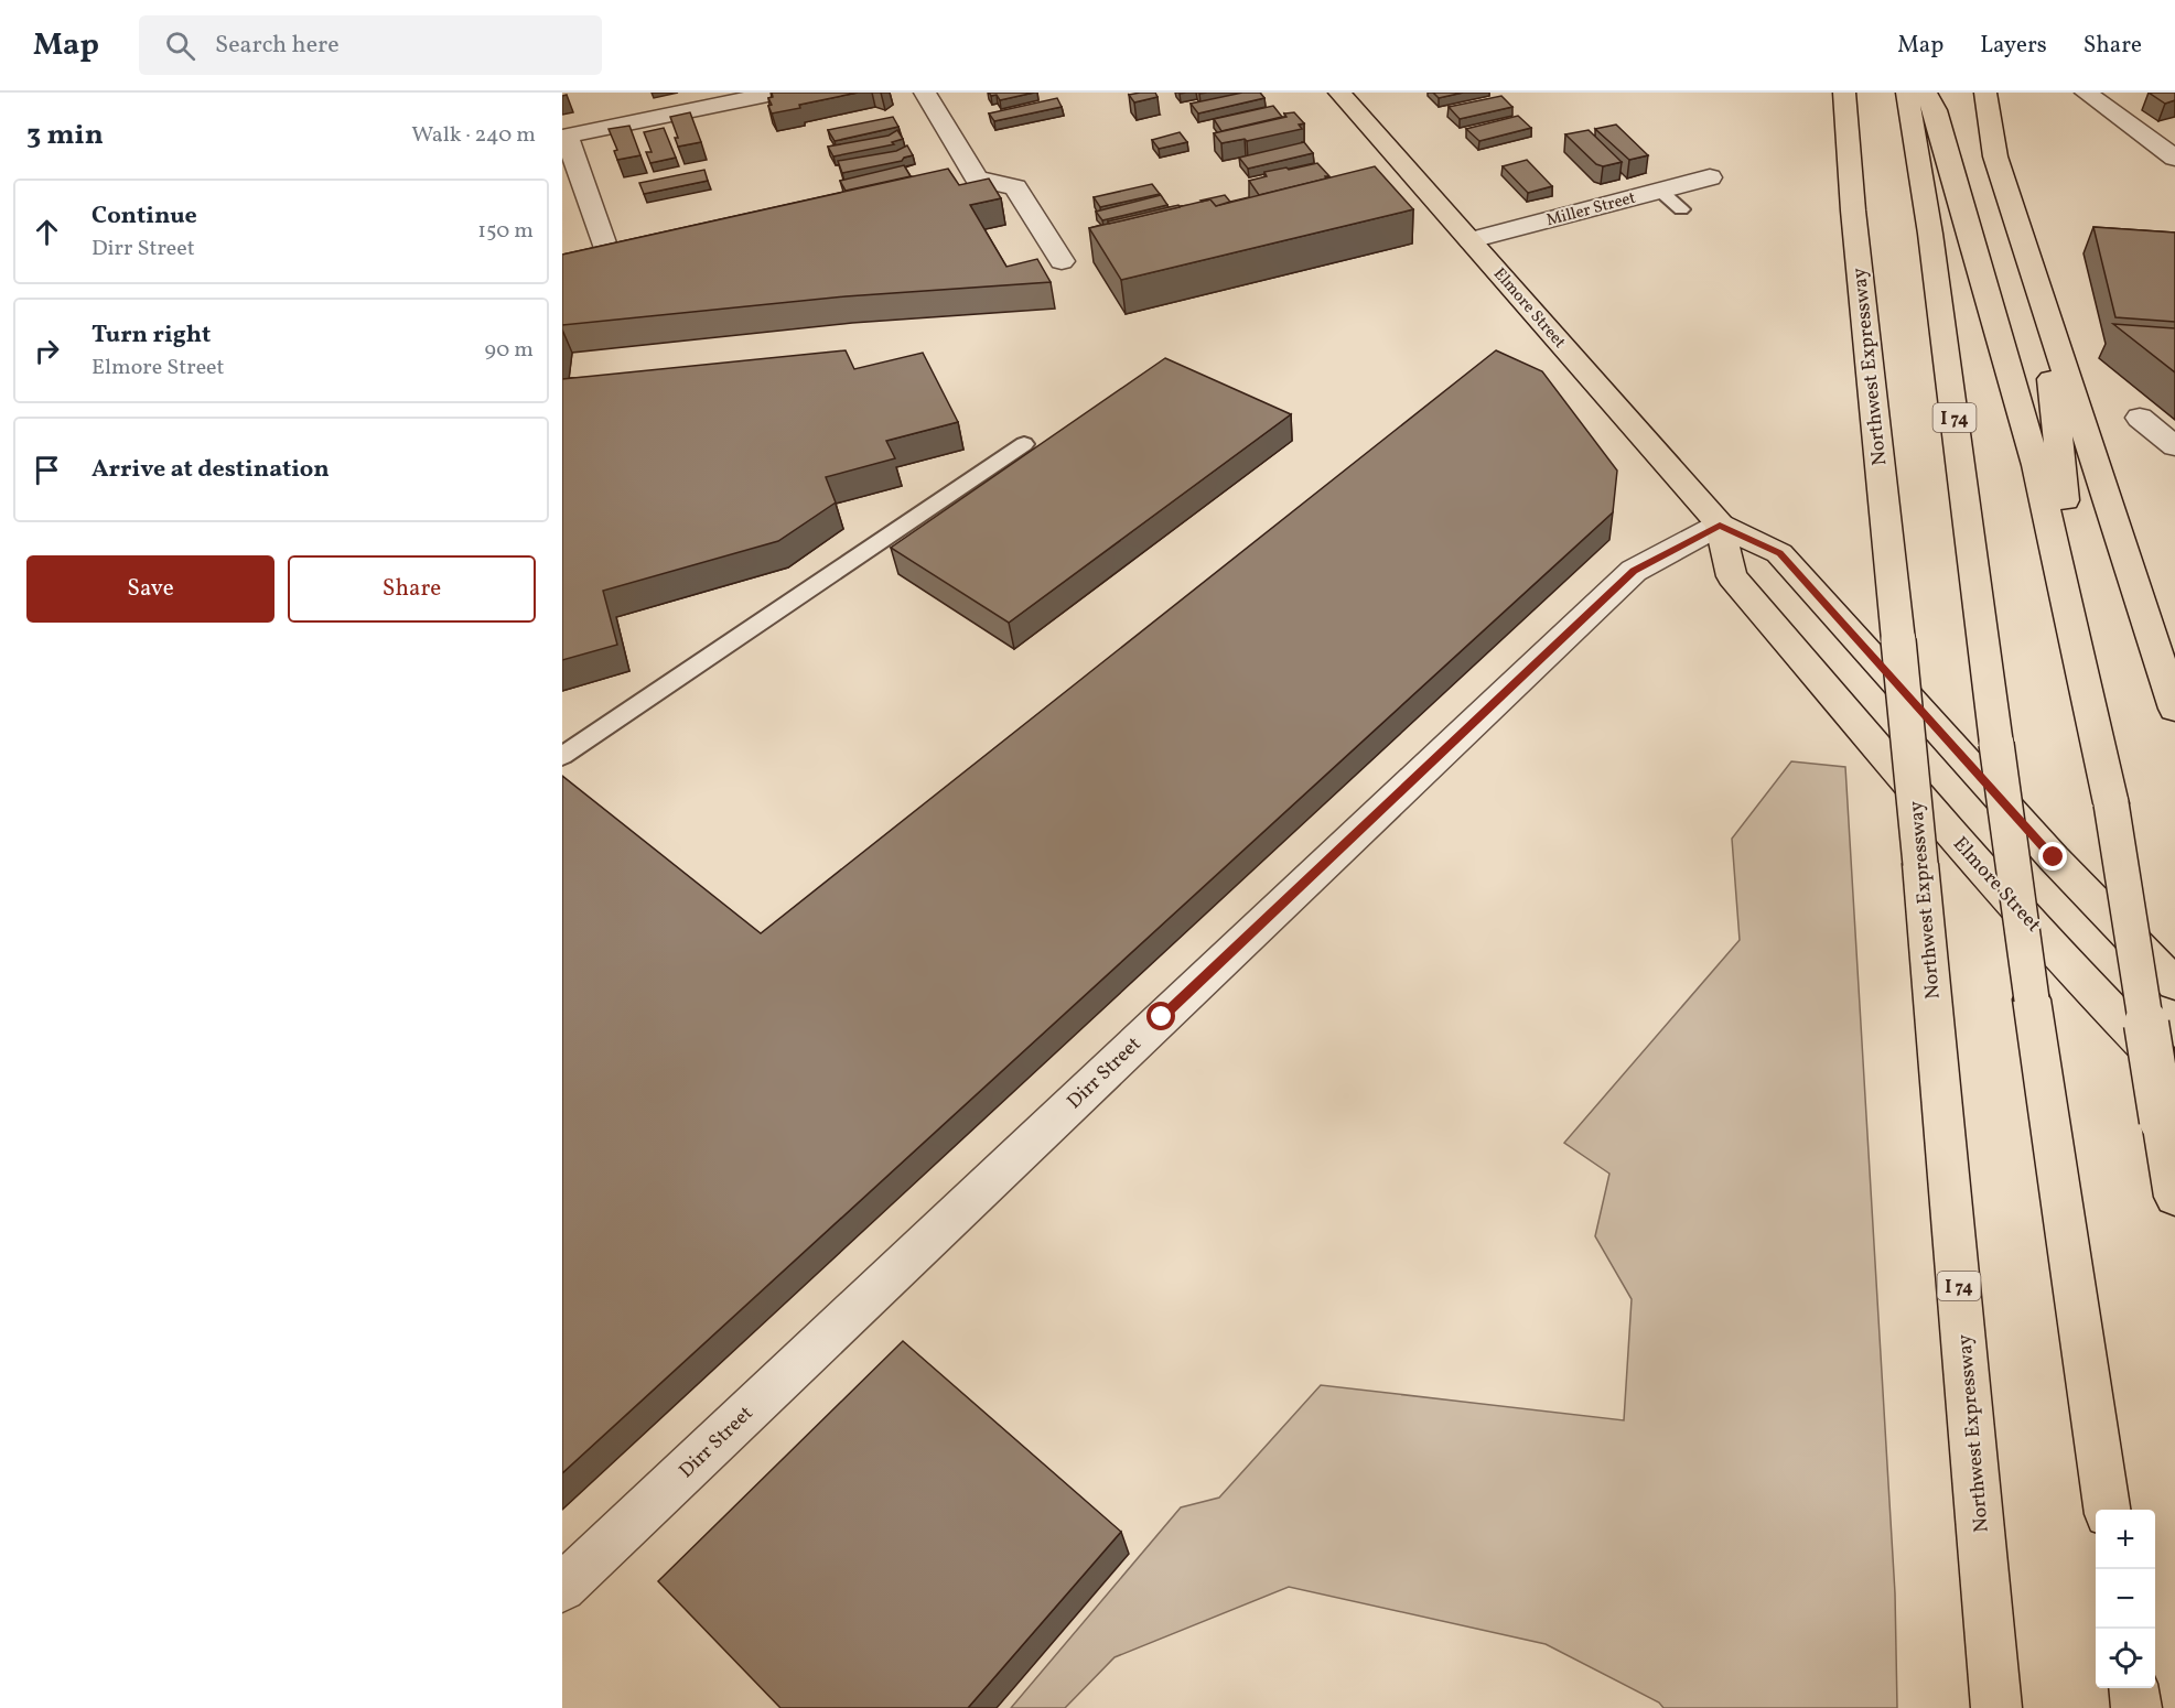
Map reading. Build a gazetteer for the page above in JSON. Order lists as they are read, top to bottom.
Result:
{
  "streets": {
    "main road": ["Elmore Street", "Northwest Expressway", "I 74"],
    "street": ["Miller Street", "Dirr Street"]
  },
  "crossings": [
    ["Miller Street", "Elmore Street"],
    ["Elmore Street", "Dirr Street"]
  ],
  "page": {
    "header": "Map",
    "search": "Search here",
    "nav": ["Map", "Layers", "Share"],
    "heading": ["3 min", "Walk · 240 m"],
    "list": [
      ["Continue", "Dirr Street", "150 m"],
      ["Turn right", "Elmore Street", "90 m"],
      "Arrive at destination"
    ],
    "buttons": ["Save", "Share"],
    "map_buttons": ["+", "−"]
  }
}
